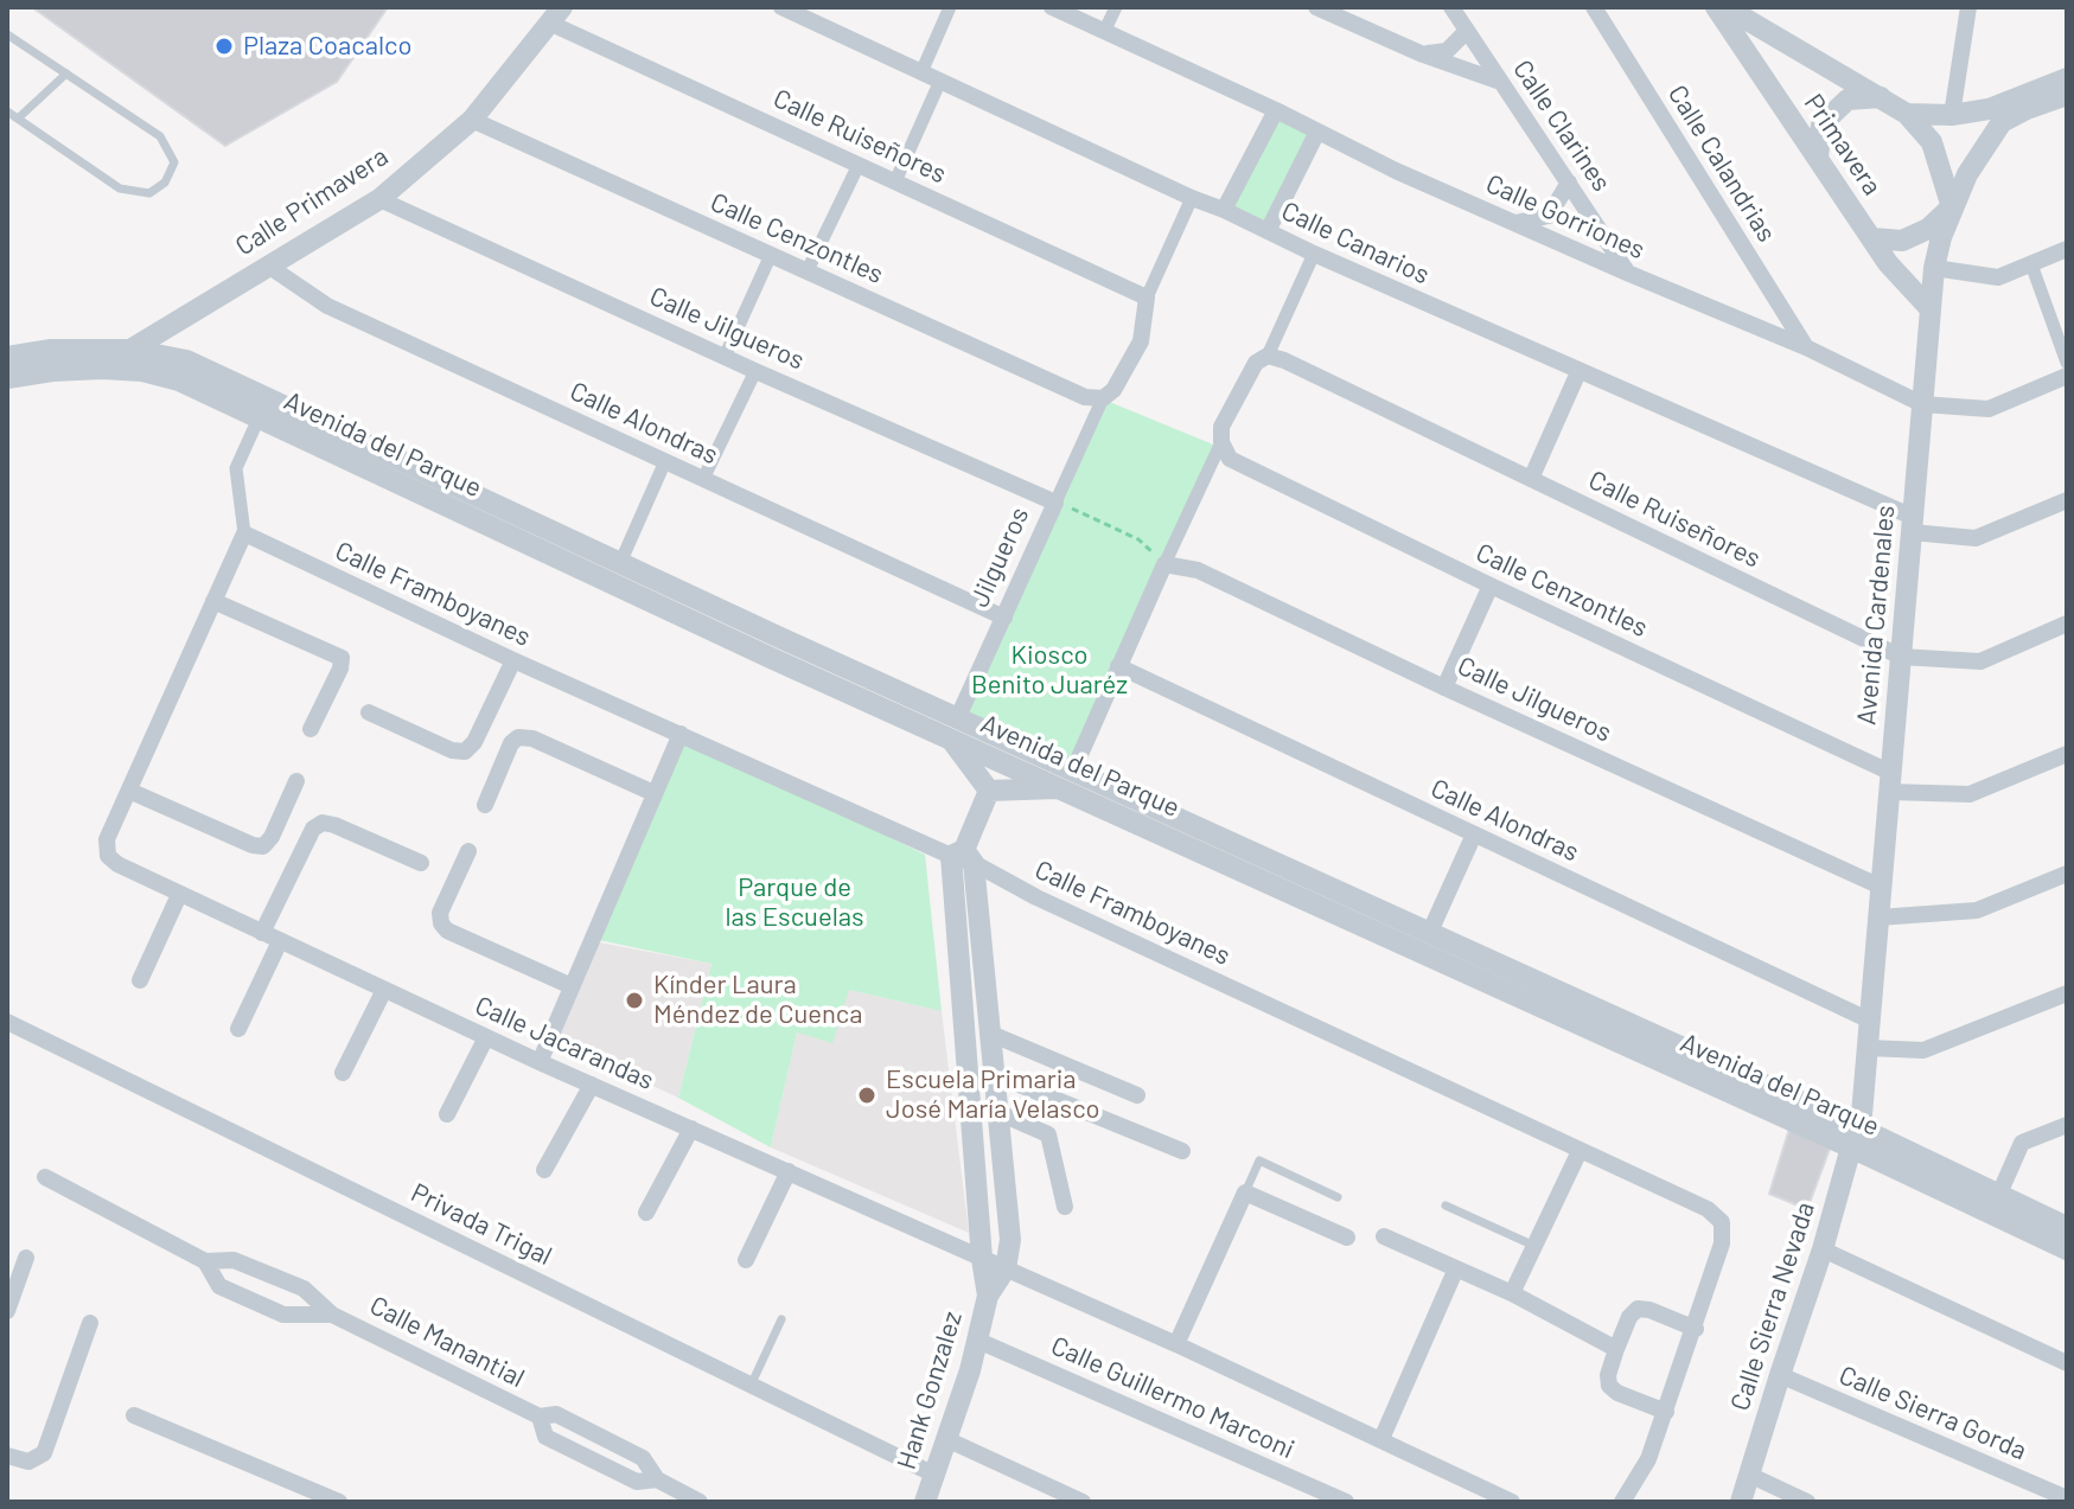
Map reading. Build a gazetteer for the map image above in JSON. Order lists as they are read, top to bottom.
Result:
{
  "streets": {
    "street": [
      "Calle Clarines",
      "Calle Ruiseñores",
      "Primavera",
      "Calle Calandrias",
      "Calle Primavera",
      "Calle Gorriones",
      "Calle Cenzontles",
      "Calle Canarios",
      "Calle Jilgueros",
      "Calle Alondras",
      "Avenida del Parque",
      "Jilgueros",
      "Calle Framboyanes",
      "Avenida Cardenales",
      "Calle Jacarandas",
      "Privada Trigal",
      "Calle Sierra Nevada",
      "Calle Manantial",
      "Hank Gonzalez",
      "Calle Guillermo Marconi",
      "Calle Sierra Gorda"
    ]
  },
  "crossings": [
    ["Calle Clarines", "Calle Gorriones"],
    ["Calle Ruiseñores", "Calle Primavera"],
    ["Calle Ruiseñores", "Avenida Cardenales"],
    ["Primavera", "Avenida Cardenales"],
    ["Calle Calandrias", "Calle Gorriones"],
    ["Calle Primavera", "Calle Cenzontles"],
    ["Calle Primavera", "Calle Jilgueros"],
    ["Calle Primavera", "Calle Alondras"],
    ["Calle Primavera", "Avenida del Parque"],
    ["Calle Gorriones", "Avenida Cardenales"],
    ["Calle Cenzontles", "Avenida Cardenales"],
    ["Calle Canarios", "Avenida Cardenales"],
    ["Calle Jilgueros", "Jilgueros"],
    ["Calle Jilgueros", "Avenida Cardenales"],
    ["Calle Alondras", "Jilgueros"],
    ["Calle Alondras", "Avenida Cardenales"],
    ["Avenida del Parque", "Jilgueros"],
    ["Avenida del Parque", "Avenida Cardenales"],
    ["Avenida del Parque", "Calle Sierra Nevada"],
    ["Calle Framboyanes", "Hank Gonzalez"],
    ["Avenida Cardenales", "Calle Sierra Nevada"],
    ["Calle Jacarandas", "Hank Gonzalez"],
    ["Privada Trigal", "Hank Gonzalez"],
    ["Calle Sierra Nevada", "Calle Sierra Gorda"],
    ["Hank Gonzalez", "Calle Guillermo Marconi"]
  ],
  "parks": ["Kiosco Benito Juaréz", "Parque de las Escuelas"],
  "places": ["Plaza Coacalco", "Kínder Laura Méndez de Cuenca", "Escuela Primaria José María Velasco"]
}
